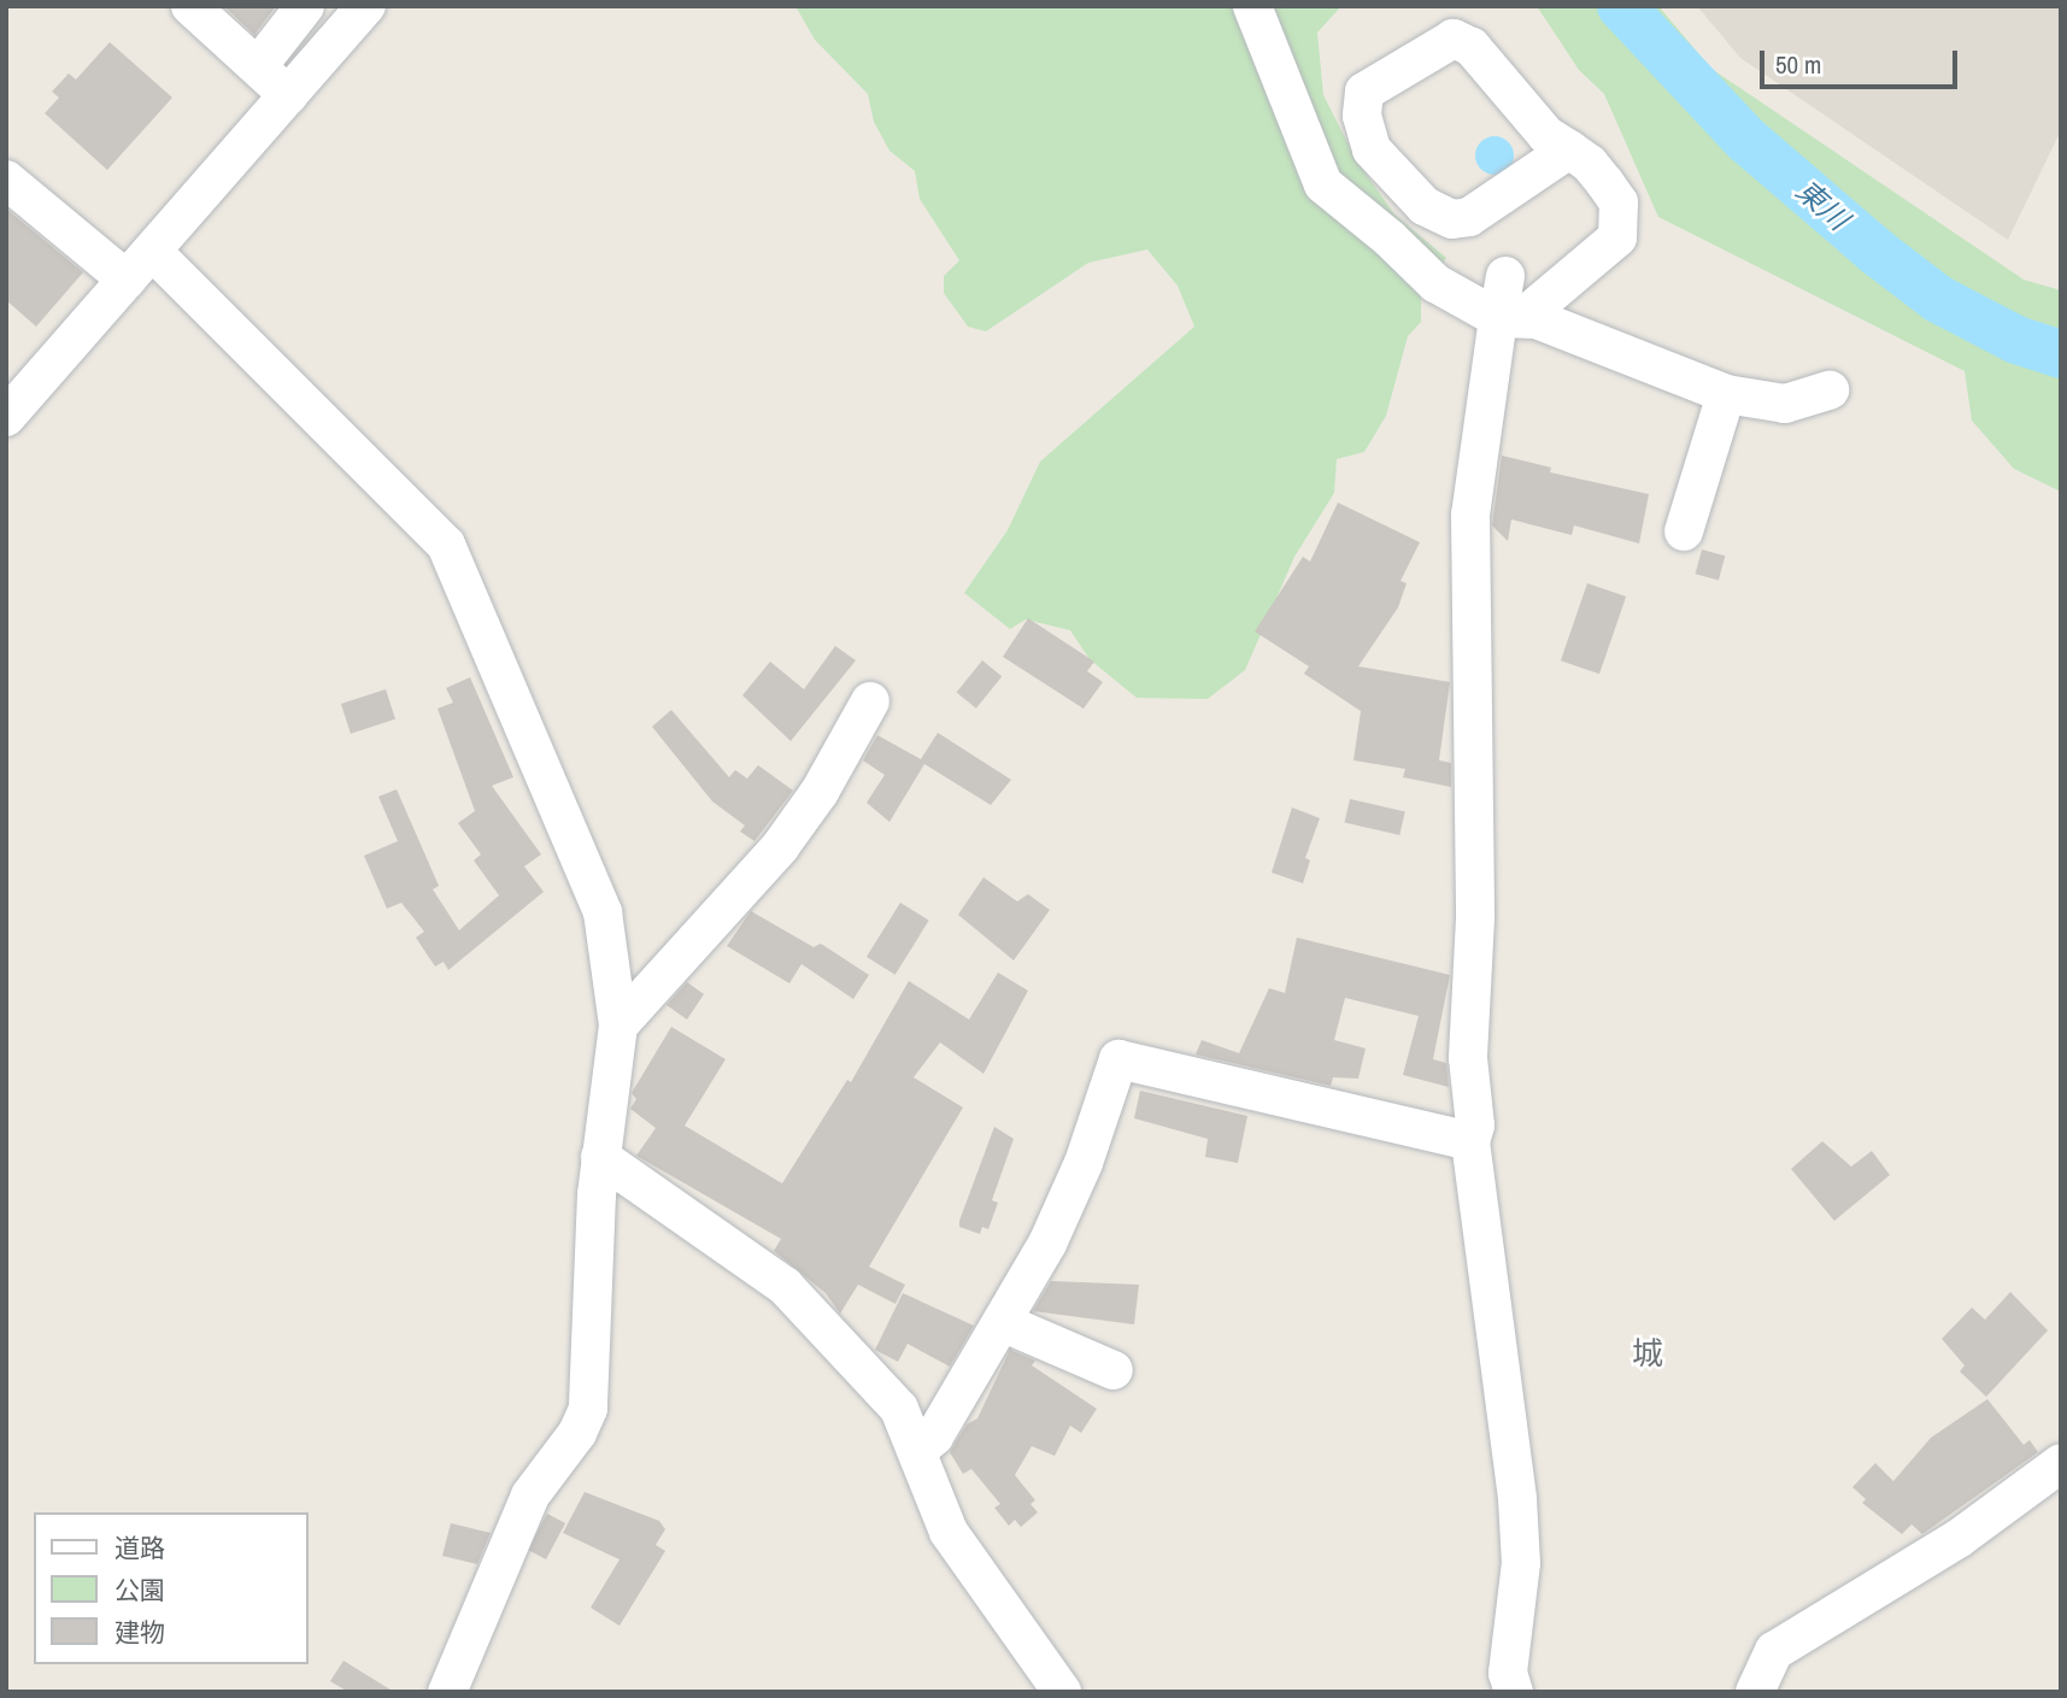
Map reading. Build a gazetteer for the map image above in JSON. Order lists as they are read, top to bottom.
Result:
{
  "districts": ["城"],
  "water": ["東川"],
  "legend": ["道路", "公園", "建物"],
  "scale_bar": "50 m"
}
